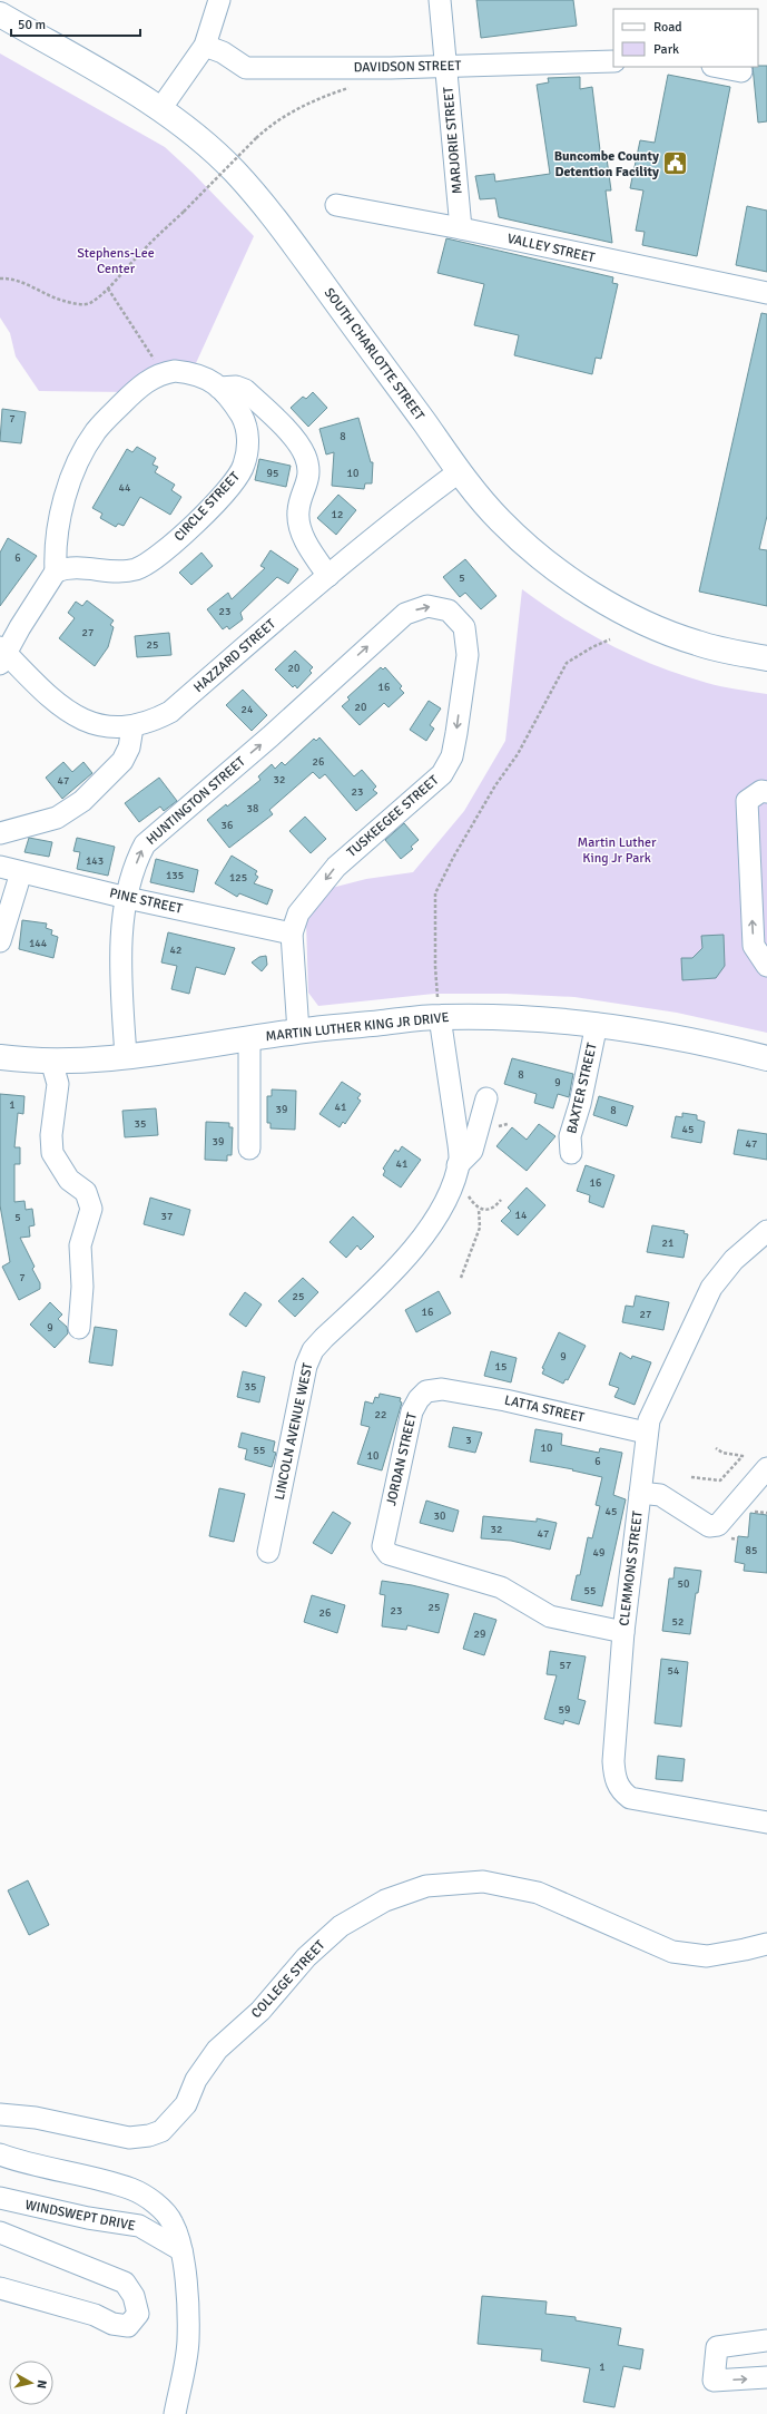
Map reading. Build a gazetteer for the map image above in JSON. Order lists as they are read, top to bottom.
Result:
{
  "streets": {
    "main road": ["SOUTH CHARLOTTE STREET", "MARTIN LUTHER KING JR DRIVE"],
    "street": [
      "DAVIDSON STREET",
      "MARJORIE STREET",
      "VALLEY STREET",
      "CIRCLE STREET",
      "HAZZARD STREET",
      "HUNTINGTON STREET",
      "TUSKEEGEE STREET",
      "PINE STREET",
      "BAXTER STREET",
      "LATTA STREET",
      "LINCOLN AVENUE WEST",
      "JORDAN STREET",
      "CLEMMONS STREET",
      "COLLEGE STREET",
      "WINDSWEPT DRIVE"
    ]
  },
  "crossings": [
    ["DAVIDSON STREET", "MARJORIE STREET"],
    ["MARJORIE STREET", "VALLEY STREET"],
    ["SOUTH CHARLOTTE STREET", "HAZZARD STREET"],
    ["HUNTINGTON STREET", "TUSKEEGEE STREET"],
    ["HUNTINGTON STREET", "PINE STREET"],
    ["HUNTINGTON STREET", "MARTIN LUTHER KING JR DRIVE"],
    ["TUSKEEGEE STREET", "PINE STREET"],
    ["TUSKEEGEE STREET", "MARTIN LUTHER KING JR DRIVE"],
    ["MARTIN LUTHER KING JR DRIVE", "BAXTER STREET"],
    ["MARTIN LUTHER KING JR DRIVE", "LINCOLN AVENUE WEST"],
    ["LATTA STREET", "JORDAN STREET"],
    ["LATTA STREET", "CLEMMONS STREET"],
    ["JORDAN STREET", "CLEMMONS STREET"]
  ],
  "parks": ["Stephens-Lee Center", "Martin Luther King Jr Park"],
  "places": {
    "public building": ["Buncombe County Detention Facility"]
  },
  "house_numbers": [
    "7",
    "8",
    "95",
    "10",
    "44",
    "12",
    "6",
    "5",
    "23",
    "27",
    "25",
    "20",
    "16",
    "20",
    "24",
    "26",
    "32",
    "47",
    "23",
    "38",
    "36",
    "143",
    "135",
    "125",
    "144",
    "42",
    "8",
    "9",
    "1",
    "41",
    "39",
    "8",
    "35",
    "45",
    "39",
    "47",
    "41",
    "16",
    "14",
    "37",
    "5",
    "21",
    "7",
    "25",
    "16",
    "27",
    "9",
    "9",
    "15",
    "35",
    "22",
    "3",
    "10",
    "55",
    "10",
    "6",
    "45",
    "30",
    "32",
    "47",
    "85",
    "49",
    "50",
    "55",
    "25",
    "23",
    "26",
    "52",
    "29",
    "57",
    "54",
    "59",
    "1"
  ],
  "legend": ["Road", "Park"],
  "scale_bar": "50 m",
  "north": "right"
}
